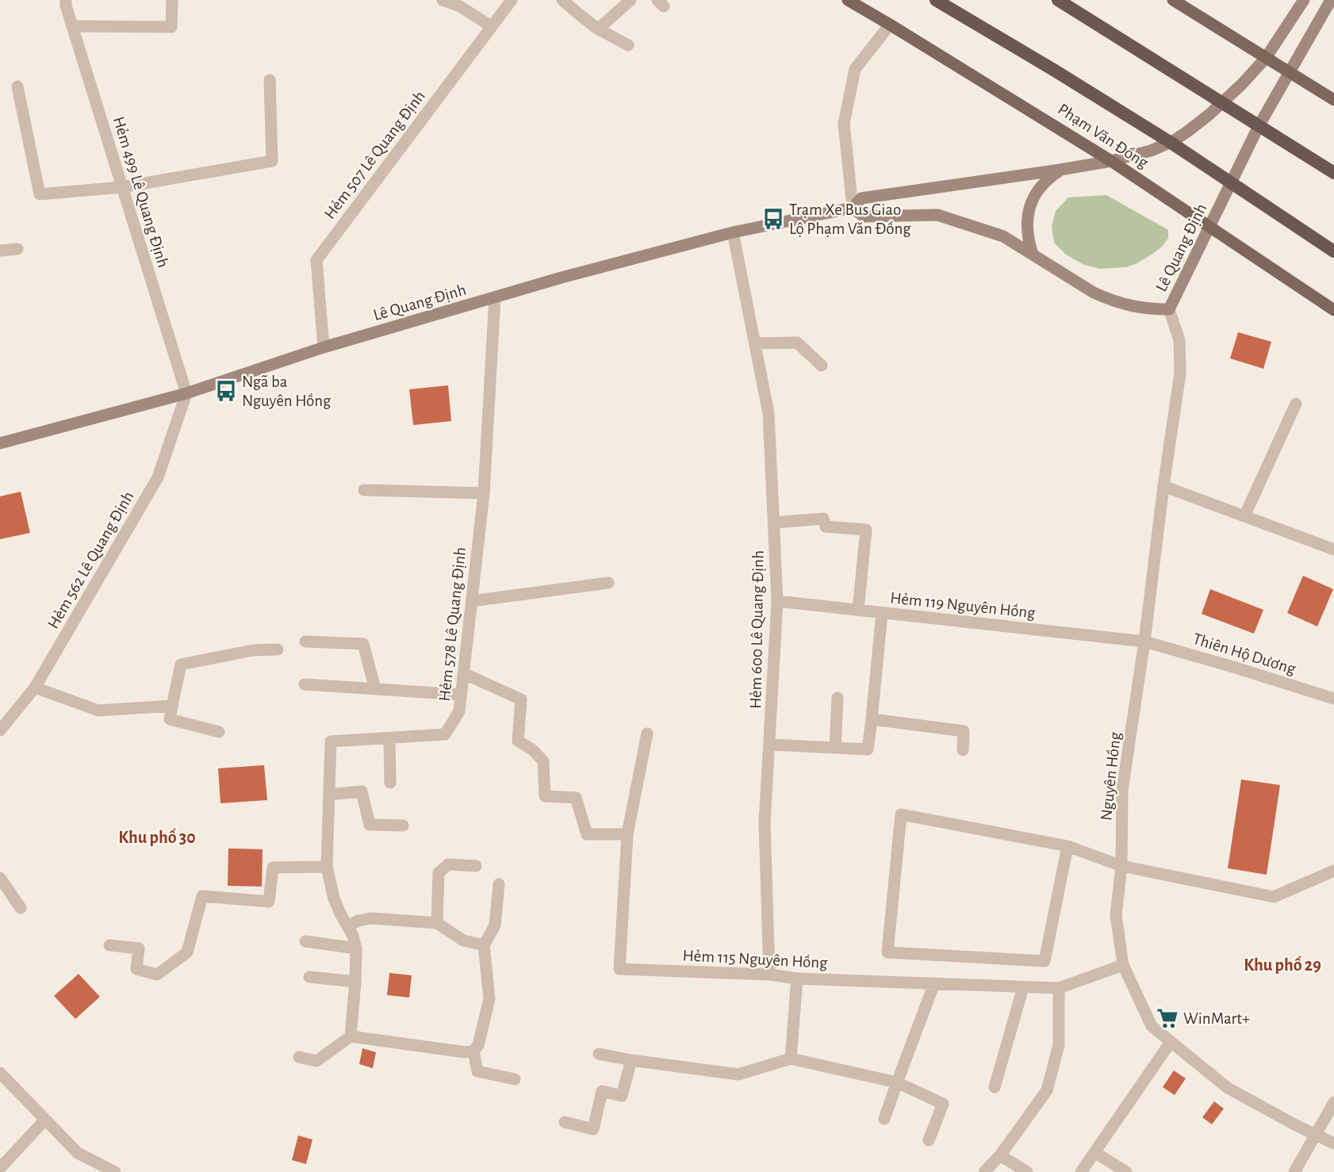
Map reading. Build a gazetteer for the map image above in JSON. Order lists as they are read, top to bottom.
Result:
{
  "streets": {
    "highway": ["Phạm Văn Đồng"],
    "main road": ["Lê Quang Định"],
    "street": [
      "Hẻm 507 Lê Quang Định",
      "Hẻm 499 Lê Quang Định",
      "Hẻm 562 Lê Quang Định",
      "Hẻm 119 Nguyên Hồng",
      "Hẻm 578 Lê Quang Định",
      "Hẻm 600 Lê Quang Định",
      "Thiên Hộ Dương",
      "Nguyên Hồng",
      "Hẻm 115 Nguyên Hồng"
    ]
  },
  "crossings": [
    ["Phạm Văn Đồng", "Lê Quang Định"],
    ["Phạm Văn Đồng", "Nguyên Hồng"],
    ["Hẻm 507 Lê Quang Định", "Lê Quang Định"],
    ["Hẻm 499 Lê Quang Định", "Lê Quang Định"],
    ["Hẻm 499 Lê Quang Định", "Hẻm 562 Lê Quang Định"],
    ["Lê Quang Định", "Hẻm 562 Lê Quang Định"],
    ["Lê Quang Định", "Hẻm 578 Lê Quang Định"],
    ["Lê Quang Định", "Hẻm 600 Lê Quang Định"],
    ["Lê Quang Định", "Nguyên Hồng"],
    ["Hẻm 119 Nguyên Hồng", "Hẻm 600 Lê Quang Định"],
    ["Hẻm 119 Nguyên Hồng", "Thiên Hộ Dương"],
    ["Hẻm 119 Nguyên Hồng", "Nguyên Hồng"],
    ["Hẻm 600 Lê Quang Định", "Hẻm 115 Nguyên Hồng"],
    ["Thiên Hộ Dương", "Nguyên Hồng"],
    ["Nguyên Hồng", "Hẻm 115 Nguyên Hồng"]
  ],
  "districts": ["Khu phố 30", "Khu phố 29"],
  "places": {
    "bus stop": ["Trạm Xe Bus Giao Lộ Phạm Văn Đồng", "Ngã ba Nguyên Hồng"],
    "supermarket": ["WinMart+"]
  }
}
